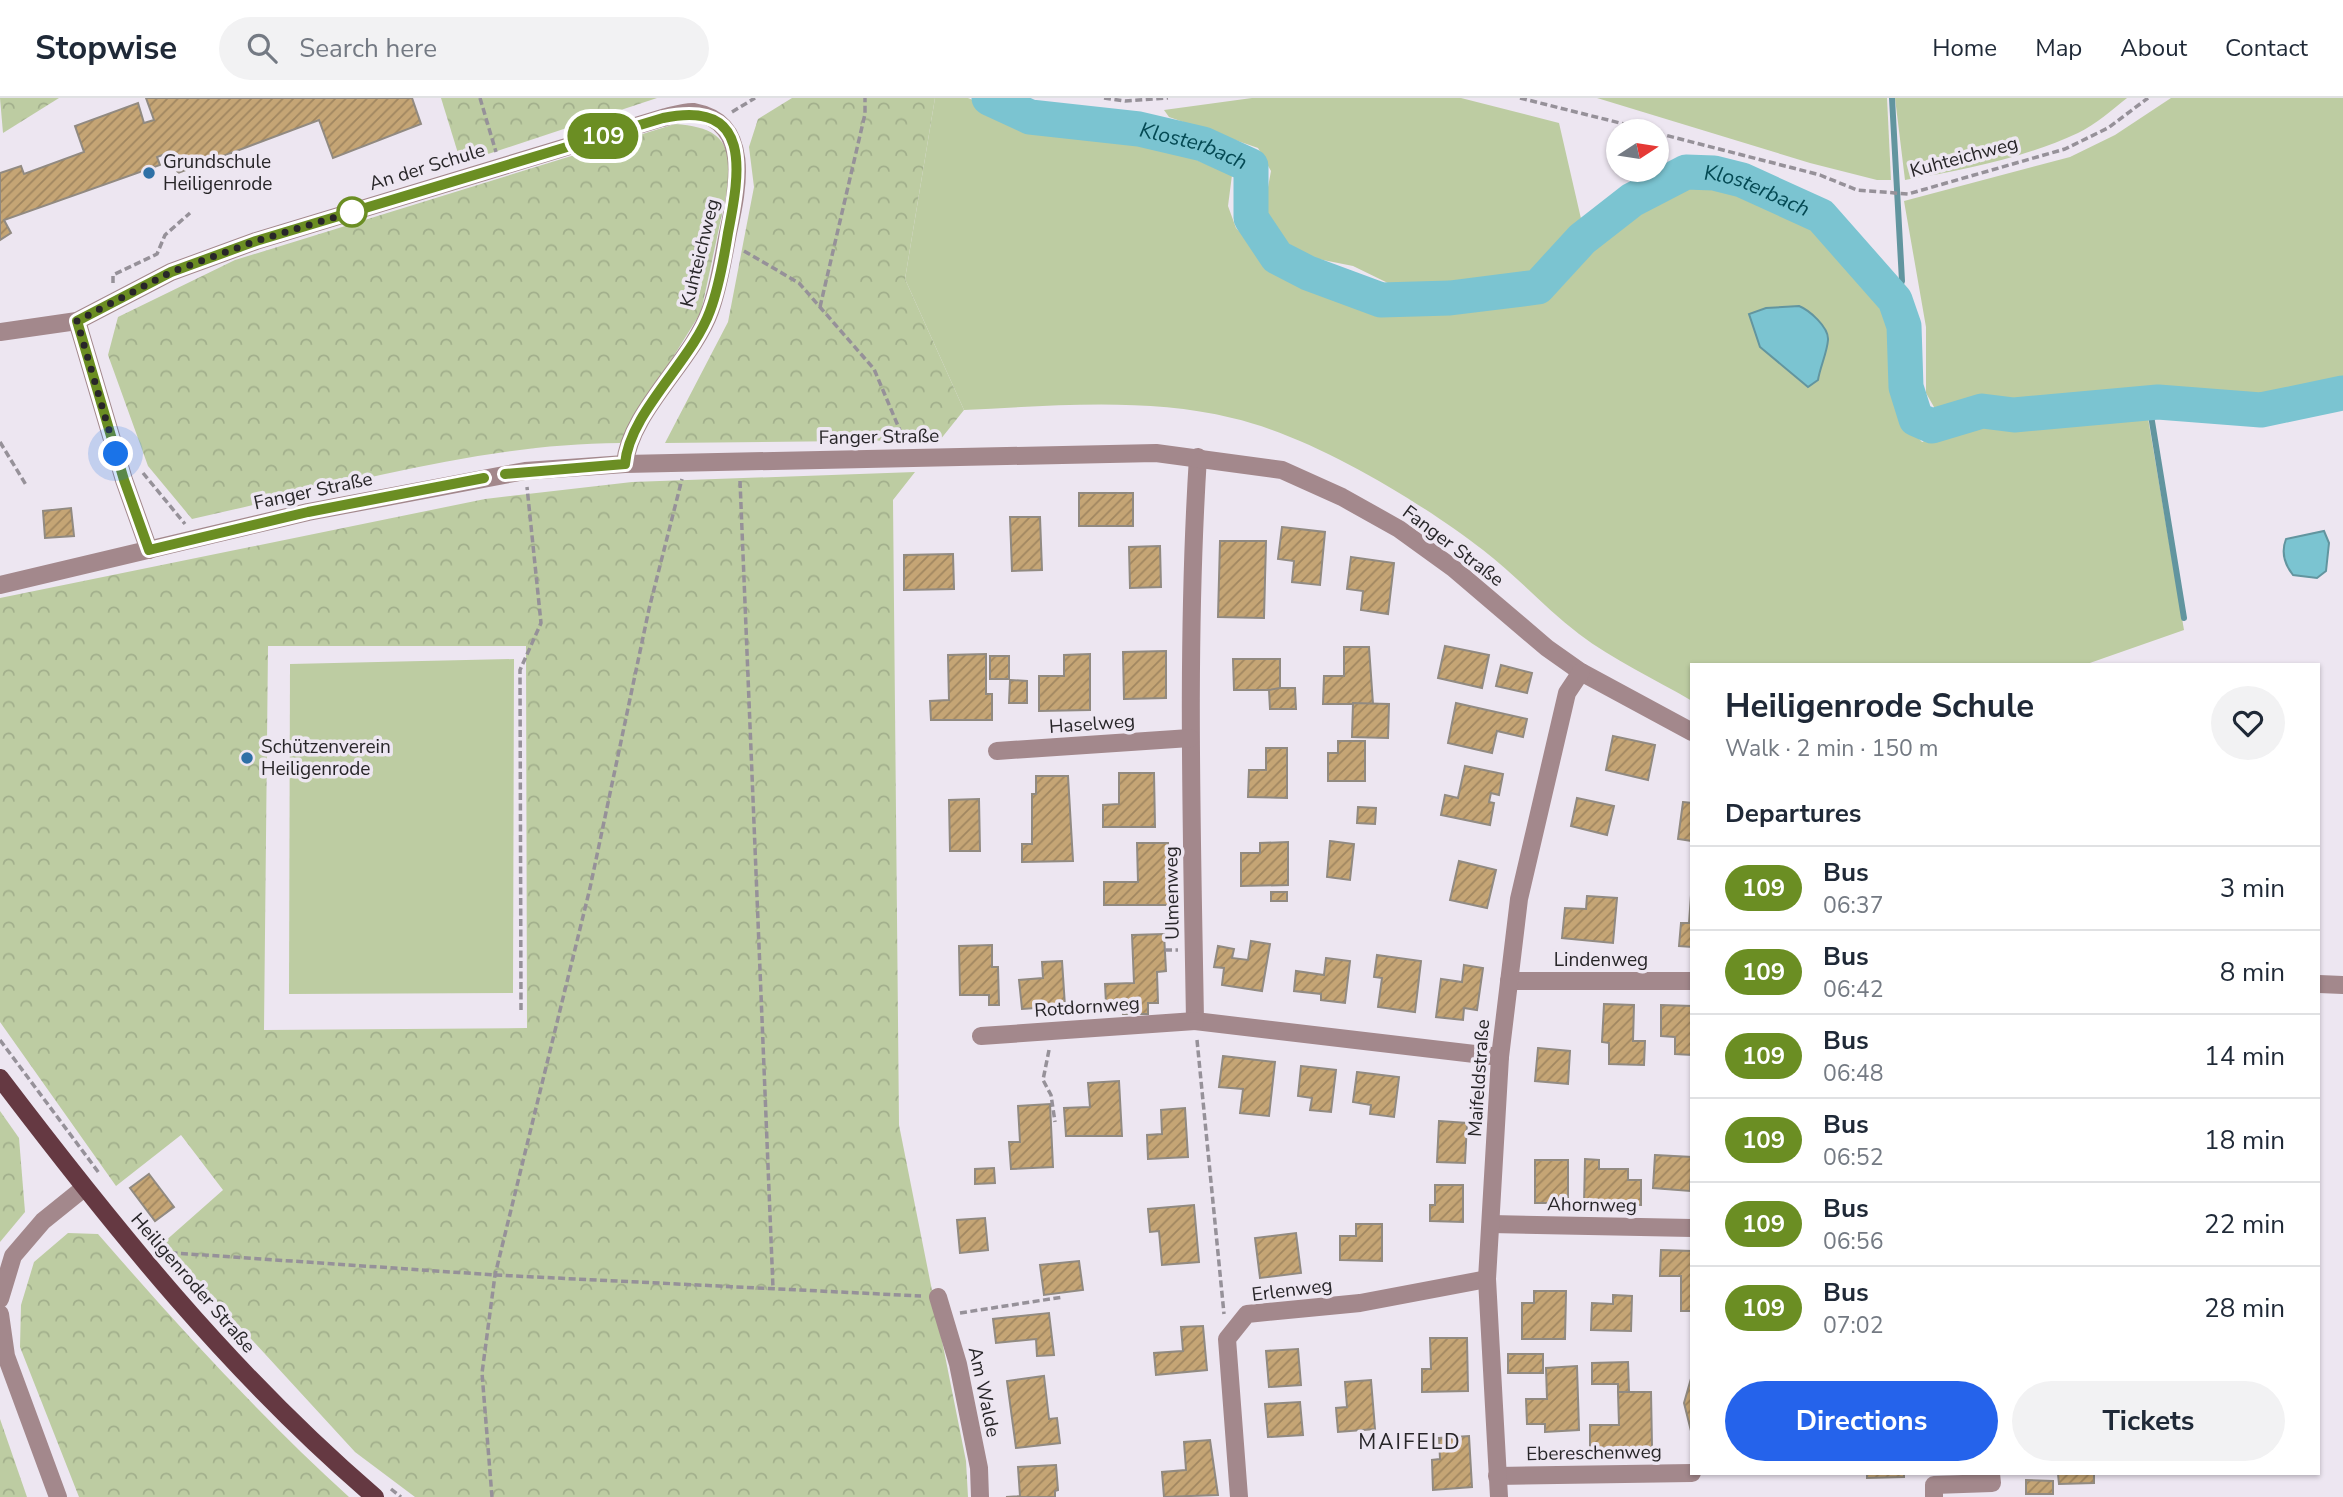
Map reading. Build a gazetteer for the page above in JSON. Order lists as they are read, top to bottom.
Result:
{
  "streets": {
    "main road": ["Heiligenroder Straße"],
    "street": [
      "Kuhteichweg",
      "An der Schule",
      "Fanger Straße",
      "Haselweg",
      "Ulmenweg",
      "Lindenweg",
      "Rotdornweg",
      "Maifeldstraße",
      "Ahornweg",
      "Erlenweg",
      "Am Walde",
      "Ebereschenweg"
    ]
  },
  "crossings": [
    ["Kuhteichweg", "An der Schule"],
    ["Kuhteichweg", "Fanger Straße"],
    ["Fanger Straße", "Ulmenweg"],
    ["Fanger Straße", "Maifeldstraße"],
    ["Haselweg", "Ulmenweg"],
    ["Ulmenweg", "Rotdornweg"],
    ["Lindenweg", "Maifeldstraße"],
    ["Maifeldstraße", "Ahornweg"],
    ["Maifeldstraße", "Erlenweg"],
    ["Maifeldstraße", "Ebereschenweg"]
  ],
  "districts": ["MAIFELD"],
  "water": ["Klosterbach"],
  "places": ["Grundschule Heiligenrode", "Schützenverein Heiligenrode"],
  "lines": ["bus line 109"],
  "north": "right",
  "page": {
    "header": "Stopwise",
    "search": "Search here",
    "nav": [
      "Home",
      "Map",
      "About",
      "Contact"
    ],
    "on_map": "109",
    "heading": [
      ["Heiligenrode Schule", "Walk · 2 min · 150 m"],
      "Departures"
    ],
    "list": [
      {
        "mark": "109",
        "name": "Bus",
        "note": "06:37",
        "value": "3 min"
      },
      {
        "mark": "109",
        "name": "Bus",
        "note": "06:42",
        "value": "8 min"
      },
      {
        "mark": "109",
        "name": "Bus",
        "note": "06:48",
        "value": "14 min"
      },
      {
        "mark": "109",
        "name": "Bus",
        "note": "06:52",
        "value": "18 min"
      },
      {
        "mark": "109",
        "name": "Bus",
        "note": "06:56",
        "value": "22 min"
      },
      {
        "mark": "109",
        "name": "Bus",
        "note": "07:02",
        "value": "28 min"
      }
    ],
    "buttons": ["Directions", "Tickets"]
  }
}
